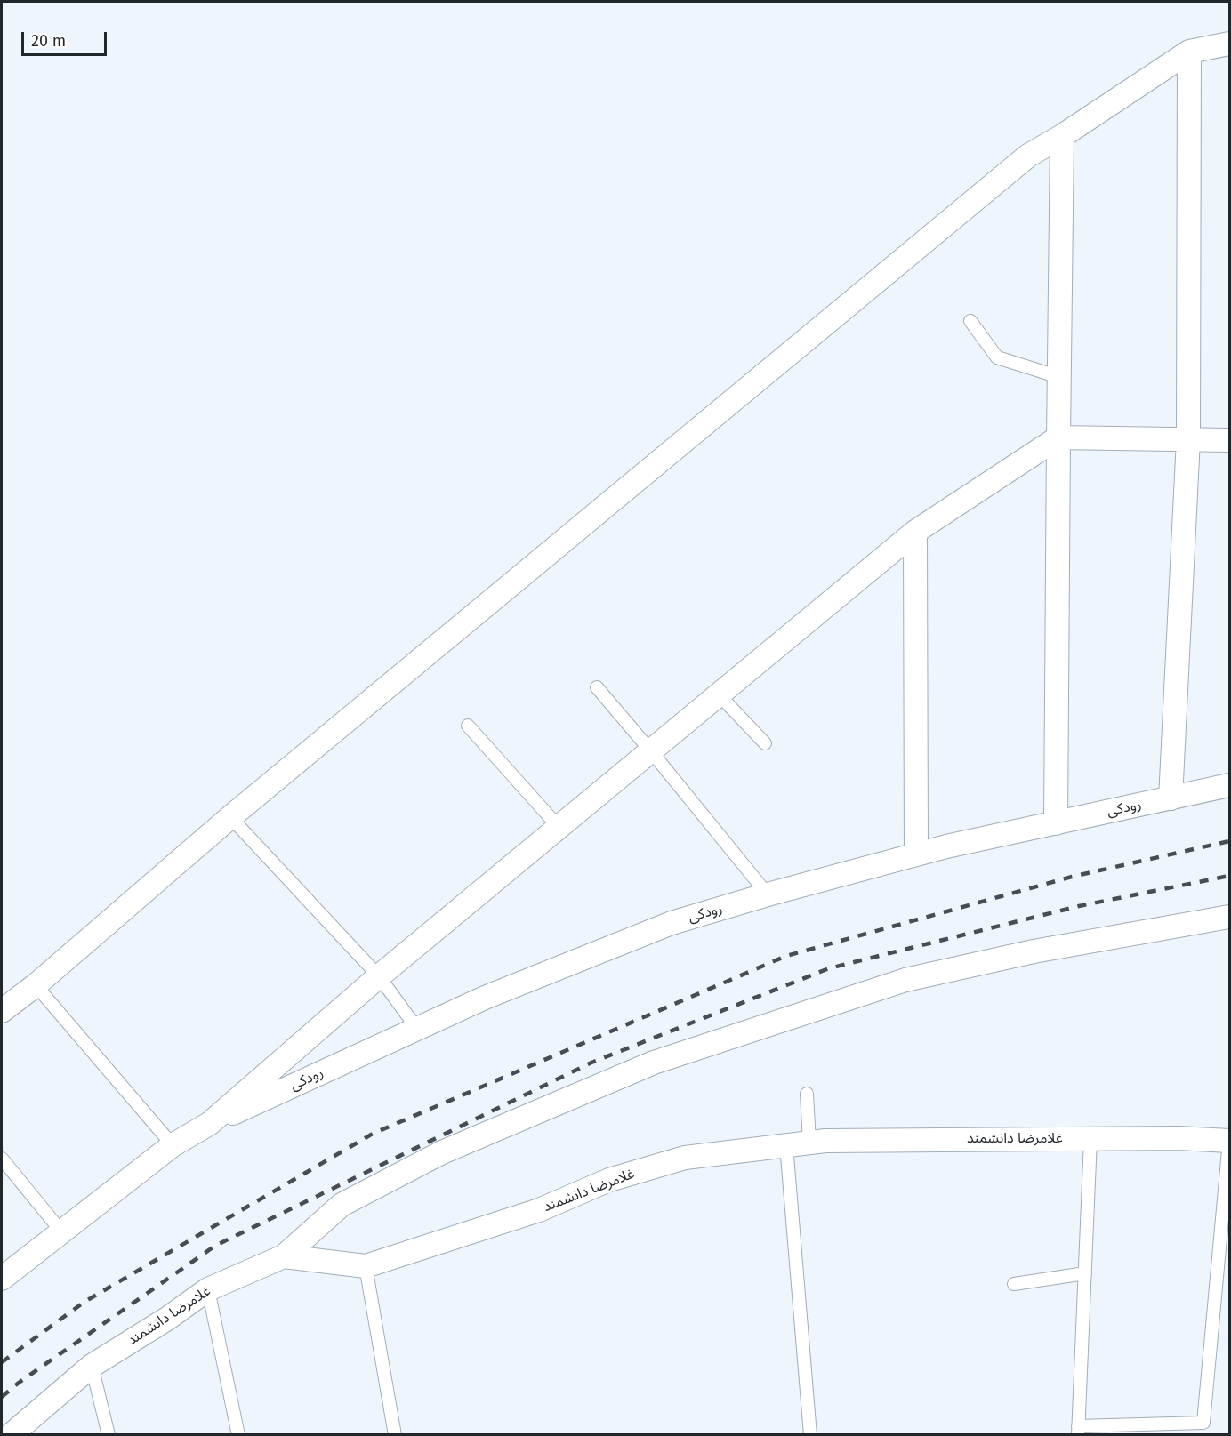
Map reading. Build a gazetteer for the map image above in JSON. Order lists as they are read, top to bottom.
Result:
{
  "streets": {
    "street": ["رودکی", "غلامرضا دانشمند"]
  },
  "scale_bar": "20 m"
}
